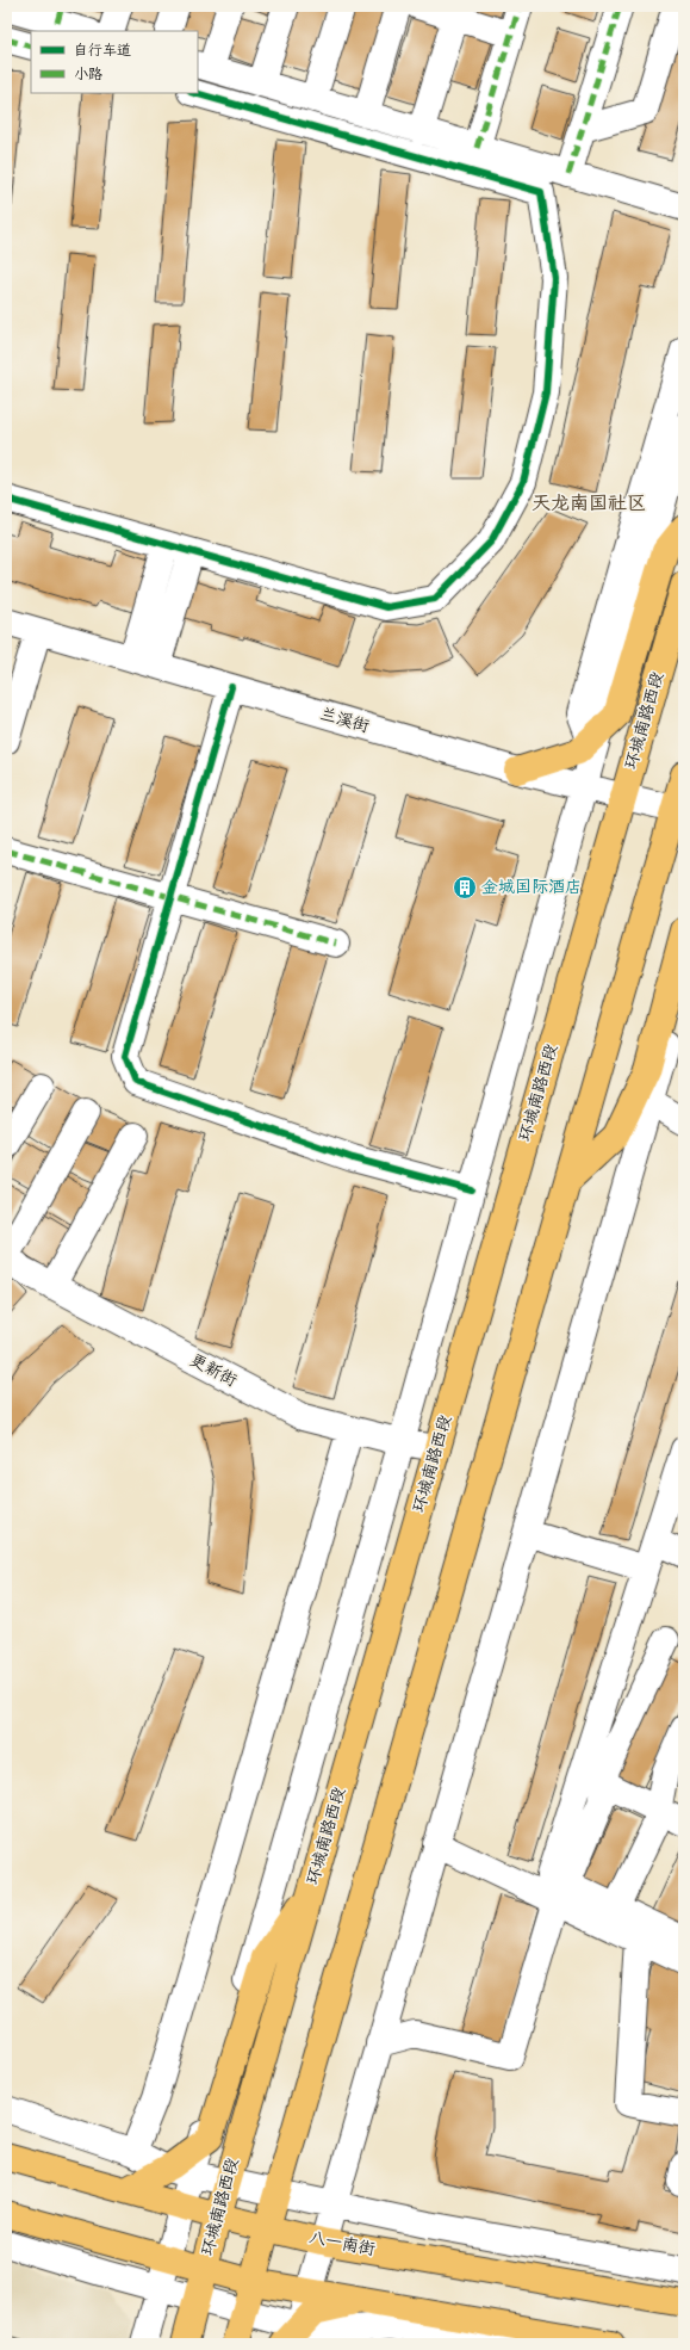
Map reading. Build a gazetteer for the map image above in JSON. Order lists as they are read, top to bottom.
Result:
{
  "streets": {
    "main road": ["环城南路西段", "八一南街"],
    "street": ["兰溪街", "更新街"]
  },
  "crossings": [
    ["兰溪街", "环城南路西段"],
    ["环城南路西段", "更新街"],
    ["环城南路西段", "八一南街"]
  ],
  "districts": ["天龙南国社区"],
  "places": {
    "building": ["金城国际酒店"]
  },
  "legend": ["自行车道", "小路"]
}
